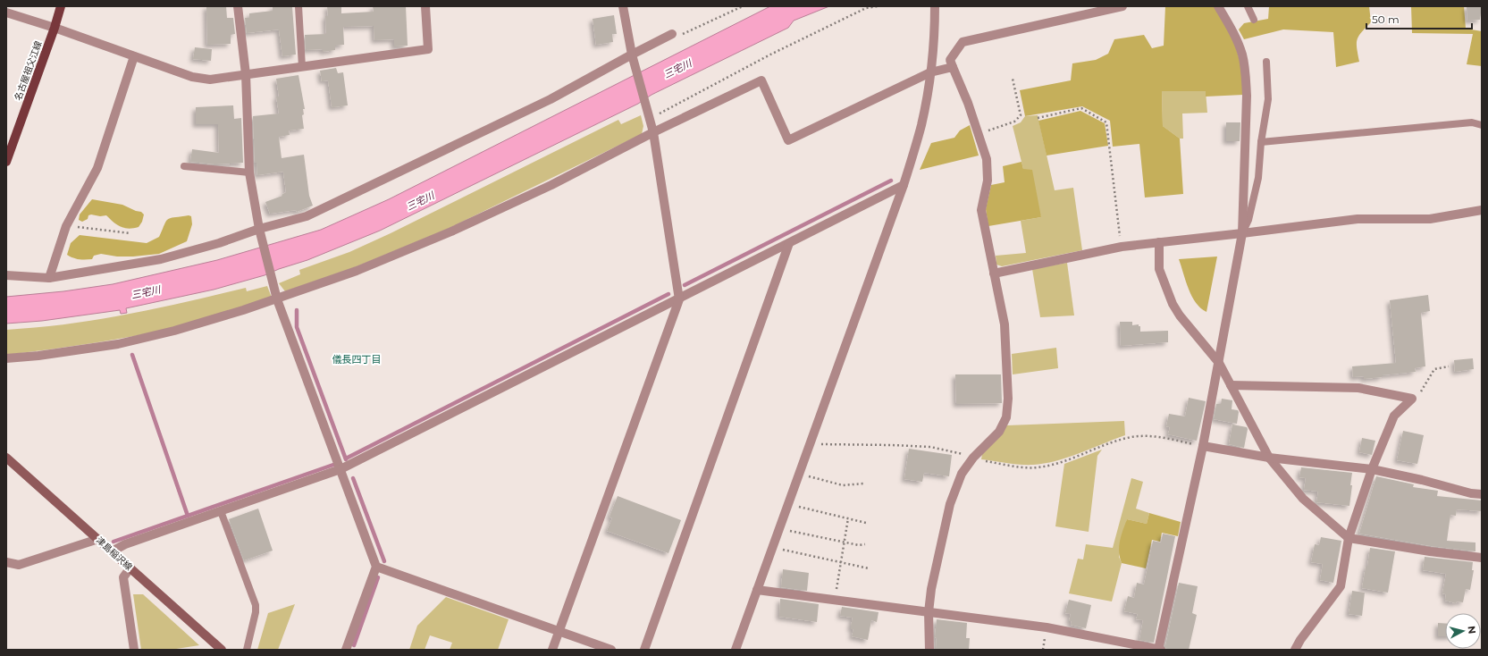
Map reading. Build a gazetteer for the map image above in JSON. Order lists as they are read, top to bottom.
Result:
{
  "streets": {
    "main road": ["名古屋祖父江線", "津島稲沢線"]
  },
  "districts": ["儀長四丁目"],
  "water": ["三宅川"],
  "scale_bar": "50 m",
  "north": "right"
}
